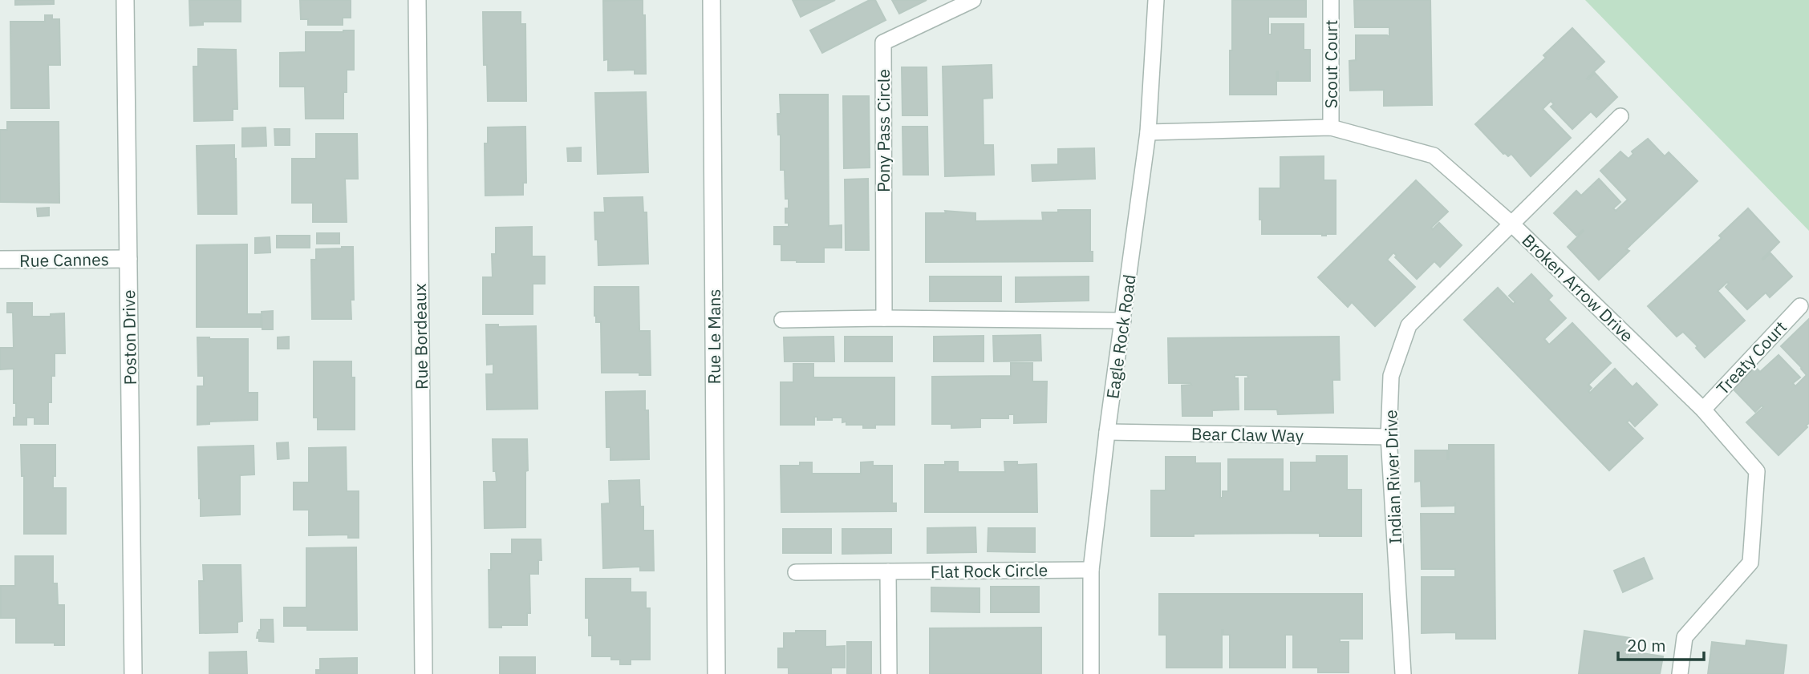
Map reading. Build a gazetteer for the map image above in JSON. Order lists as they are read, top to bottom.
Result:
{
  "streets": {
    "street": [
      "Rue Cannes",
      "Rue Bordeaux",
      "Rue Le Mans",
      "Poston Drive"
    ],
    "lane": [
      "Scout Court",
      "Pony Pass Circle",
      "Broken Arrow Drive",
      "Eagle Rock Road",
      "Treaty Court",
      "Bear Claw Way",
      "Indian River Drive",
      "Flat Rock Circle"
    ]
  },
  "crossings": [
    ["Scout Court", "Broken Arrow Drive"],
    ["Rue Cannes", "Poston Drive"],
    ["Broken Arrow Drive", "Eagle Rock Road"],
    ["Broken Arrow Drive", "Treaty Court"],
    ["Broken Arrow Drive", "Indian River Drive"],
    ["Eagle Rock Road", "Bear Claw Way"],
    ["Eagle Rock Road", "Flat Rock Circle"],
    ["Bear Claw Way", "Indian River Drive"]
  ],
  "scale_bar": "20 m"
}
